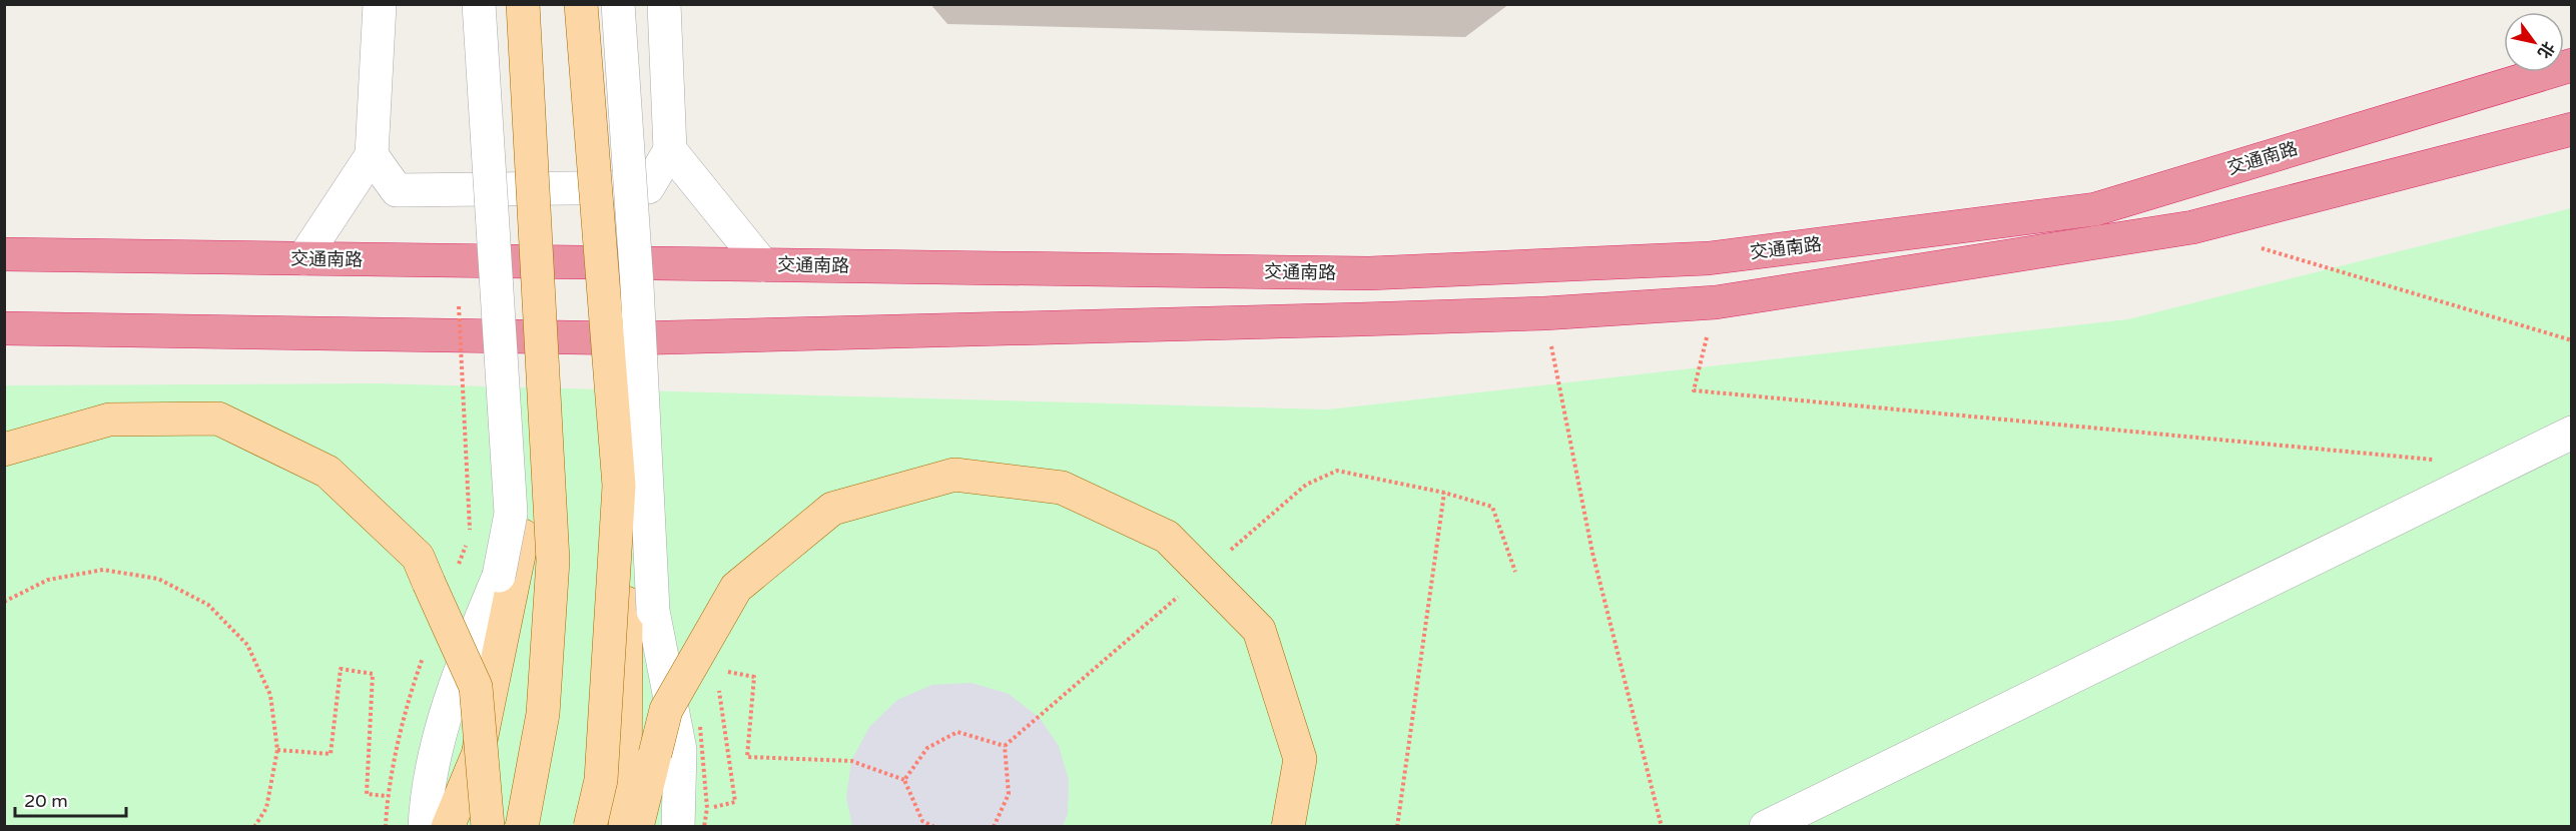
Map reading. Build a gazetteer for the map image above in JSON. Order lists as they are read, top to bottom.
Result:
{
  "streets": {
    "highway": ["交通南路"]
  },
  "scale_bar": "20 m",
  "north": "bottom right"
}
